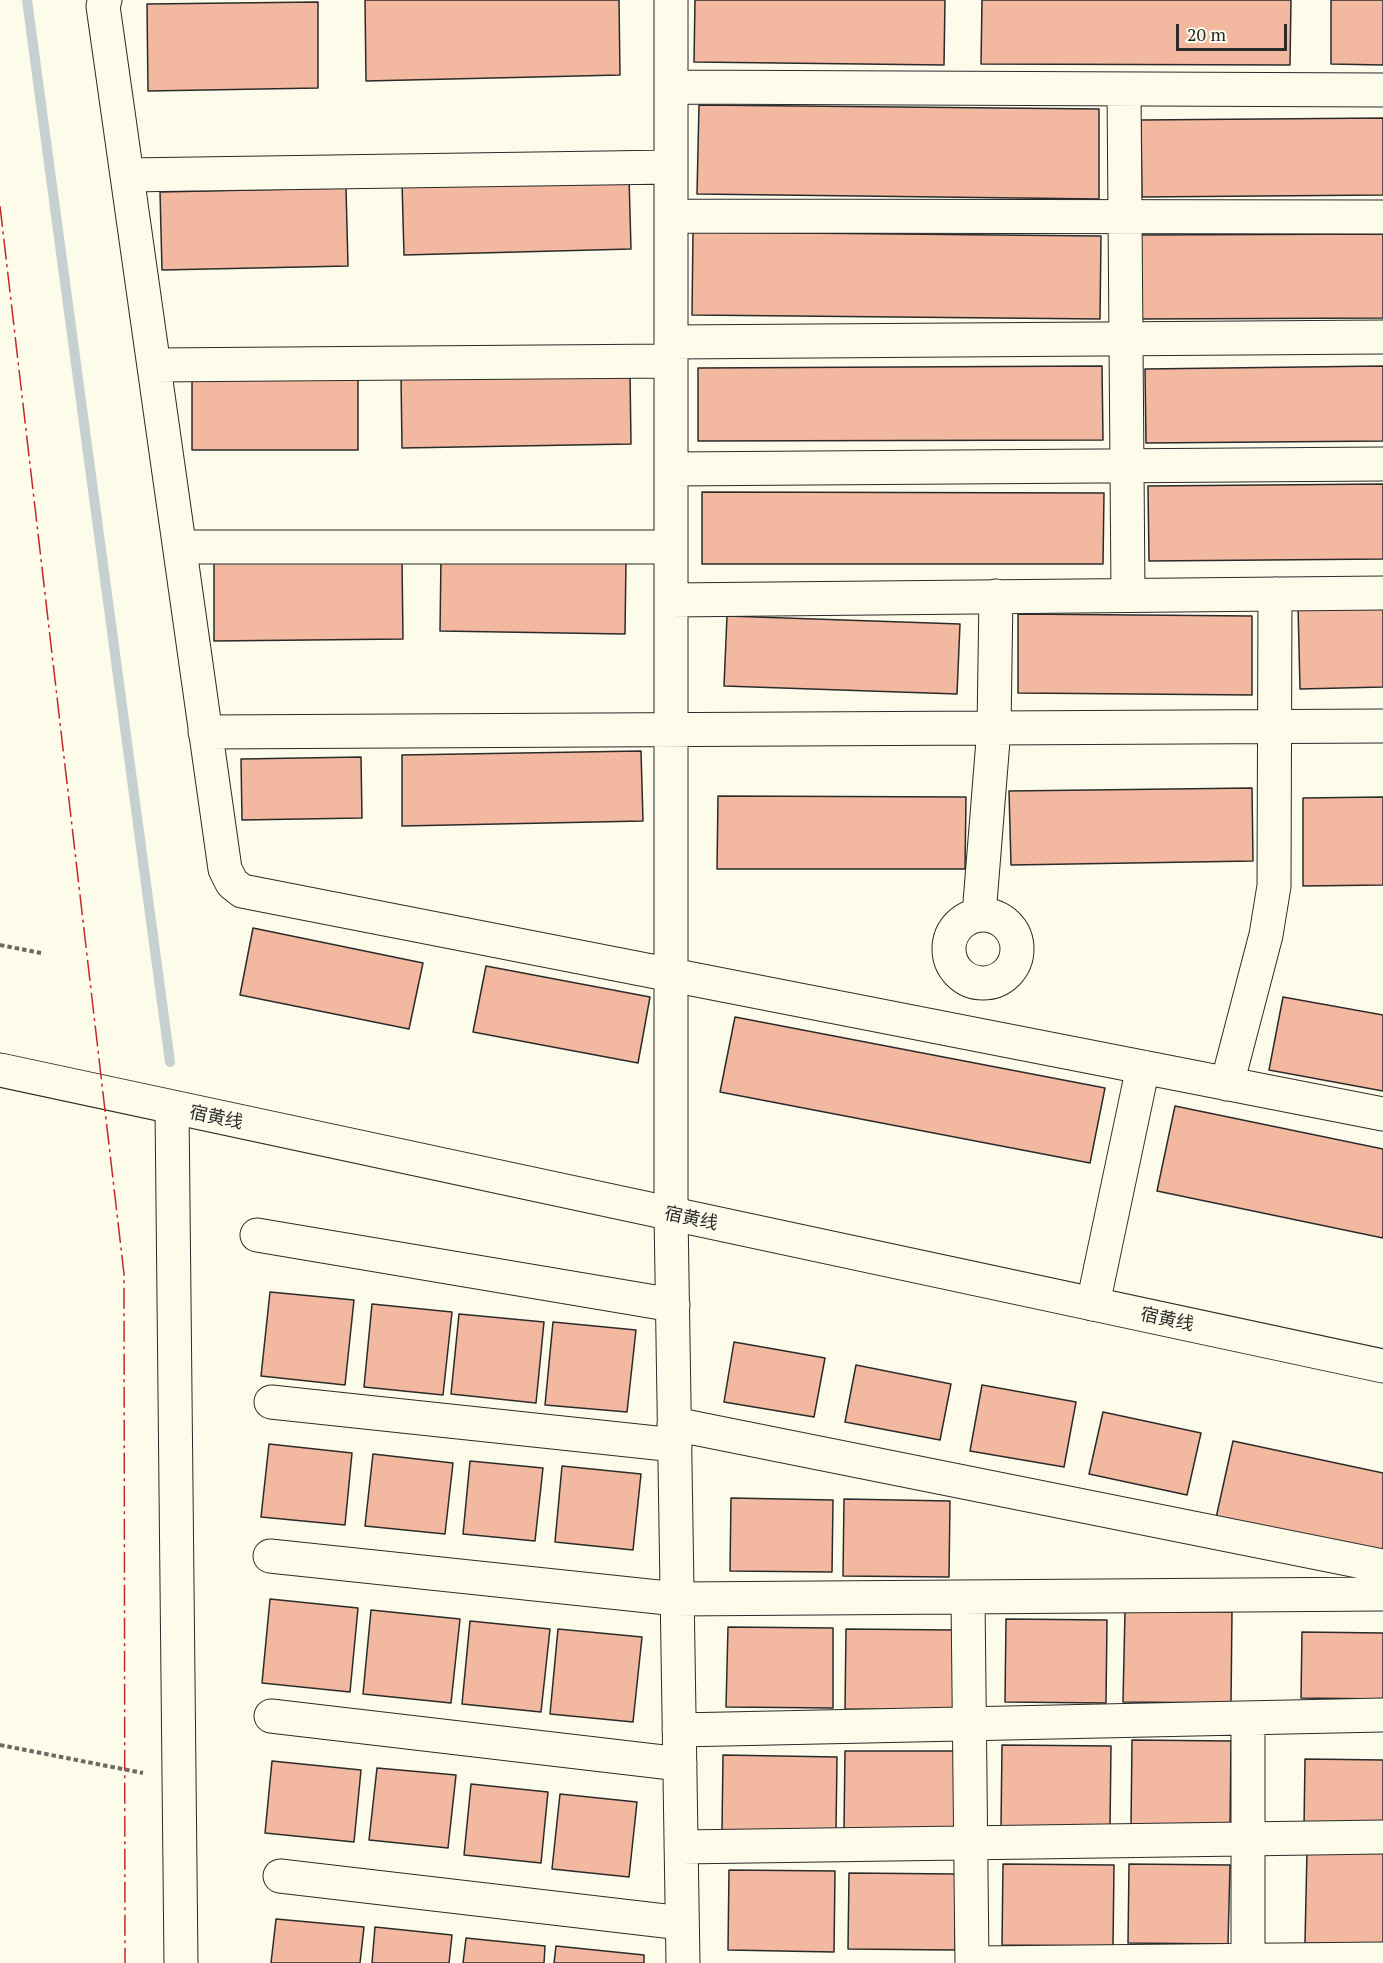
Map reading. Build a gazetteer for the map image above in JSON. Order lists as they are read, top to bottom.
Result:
{
  "streets": {
    "street": ["宿黄线"]
  },
  "scale_bar": "20 m"
}
